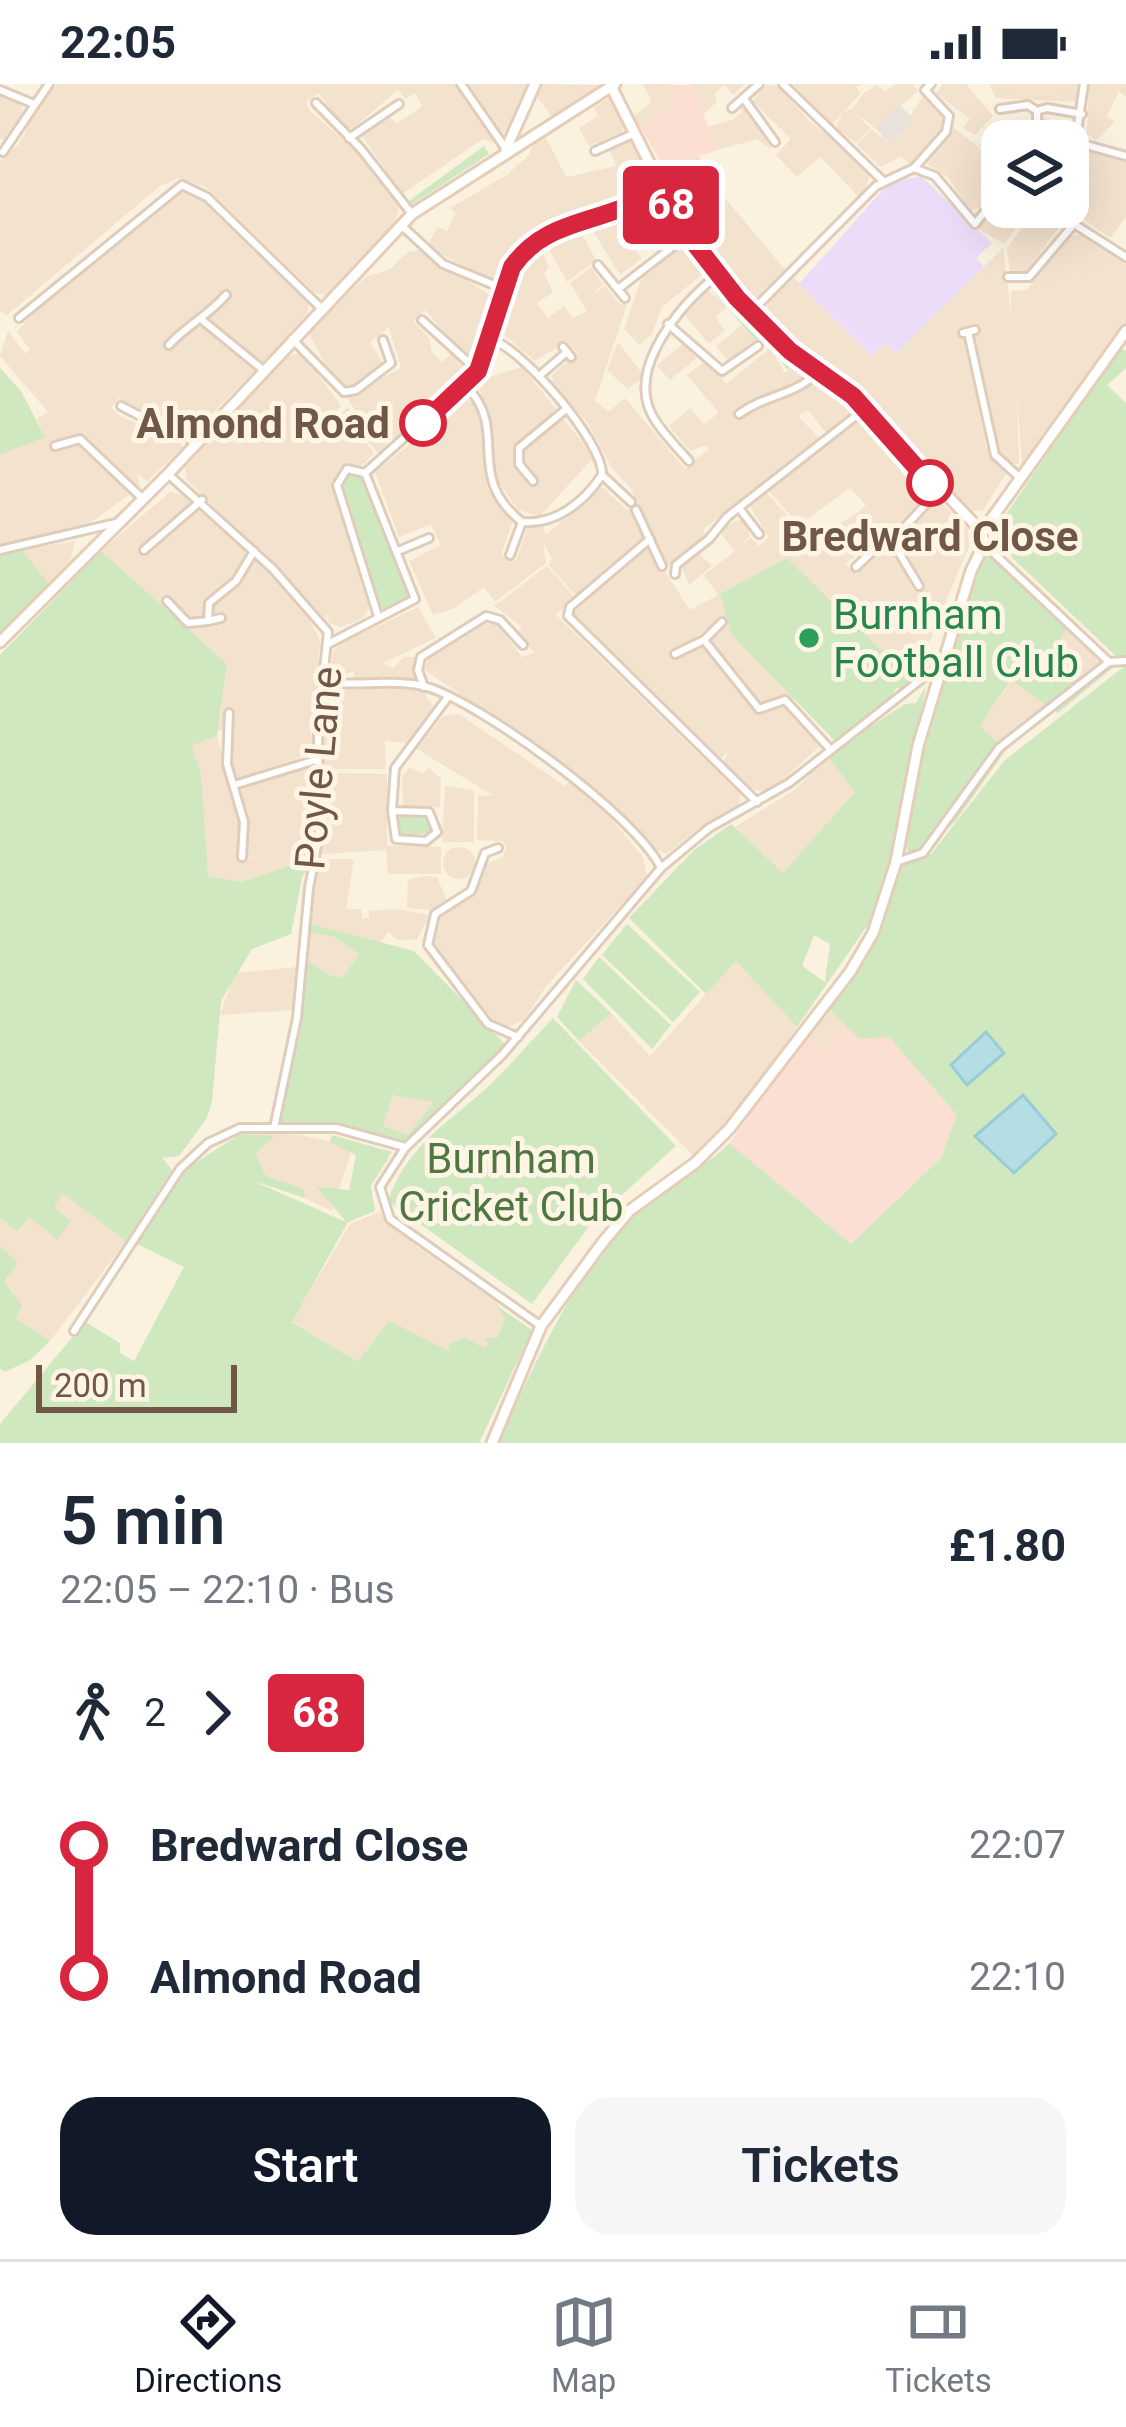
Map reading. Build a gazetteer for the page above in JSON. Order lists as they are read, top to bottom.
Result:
{
  "streets": {
    "street": ["Poyle Lane"]
  },
  "parks": ["Burnham Cricket Club"],
  "places": ["Almond Road", "Bredward Close", "Burnham Football Club"],
  "lines": ["bus line 68"],
  "scale_bar": "200 m",
  "page": {
    "status": "22:05",
    "on_map": "68",
    "scale": "200 m",
    "heading": ["5 min", "22:05 – 22:10 · Bus", "£1.80"],
    "legs": ["2", "68"],
    "list": [
      {
        "name": "Bredward Close",
        "value": "22:07"
      },
      {
        "name": "Almond Road",
        "value": "22:10"
      }
    ],
    "buttons": ["Start", "Tickets"],
    "tabs": ["Directions", "Map", "Tickets"]
  }
}
